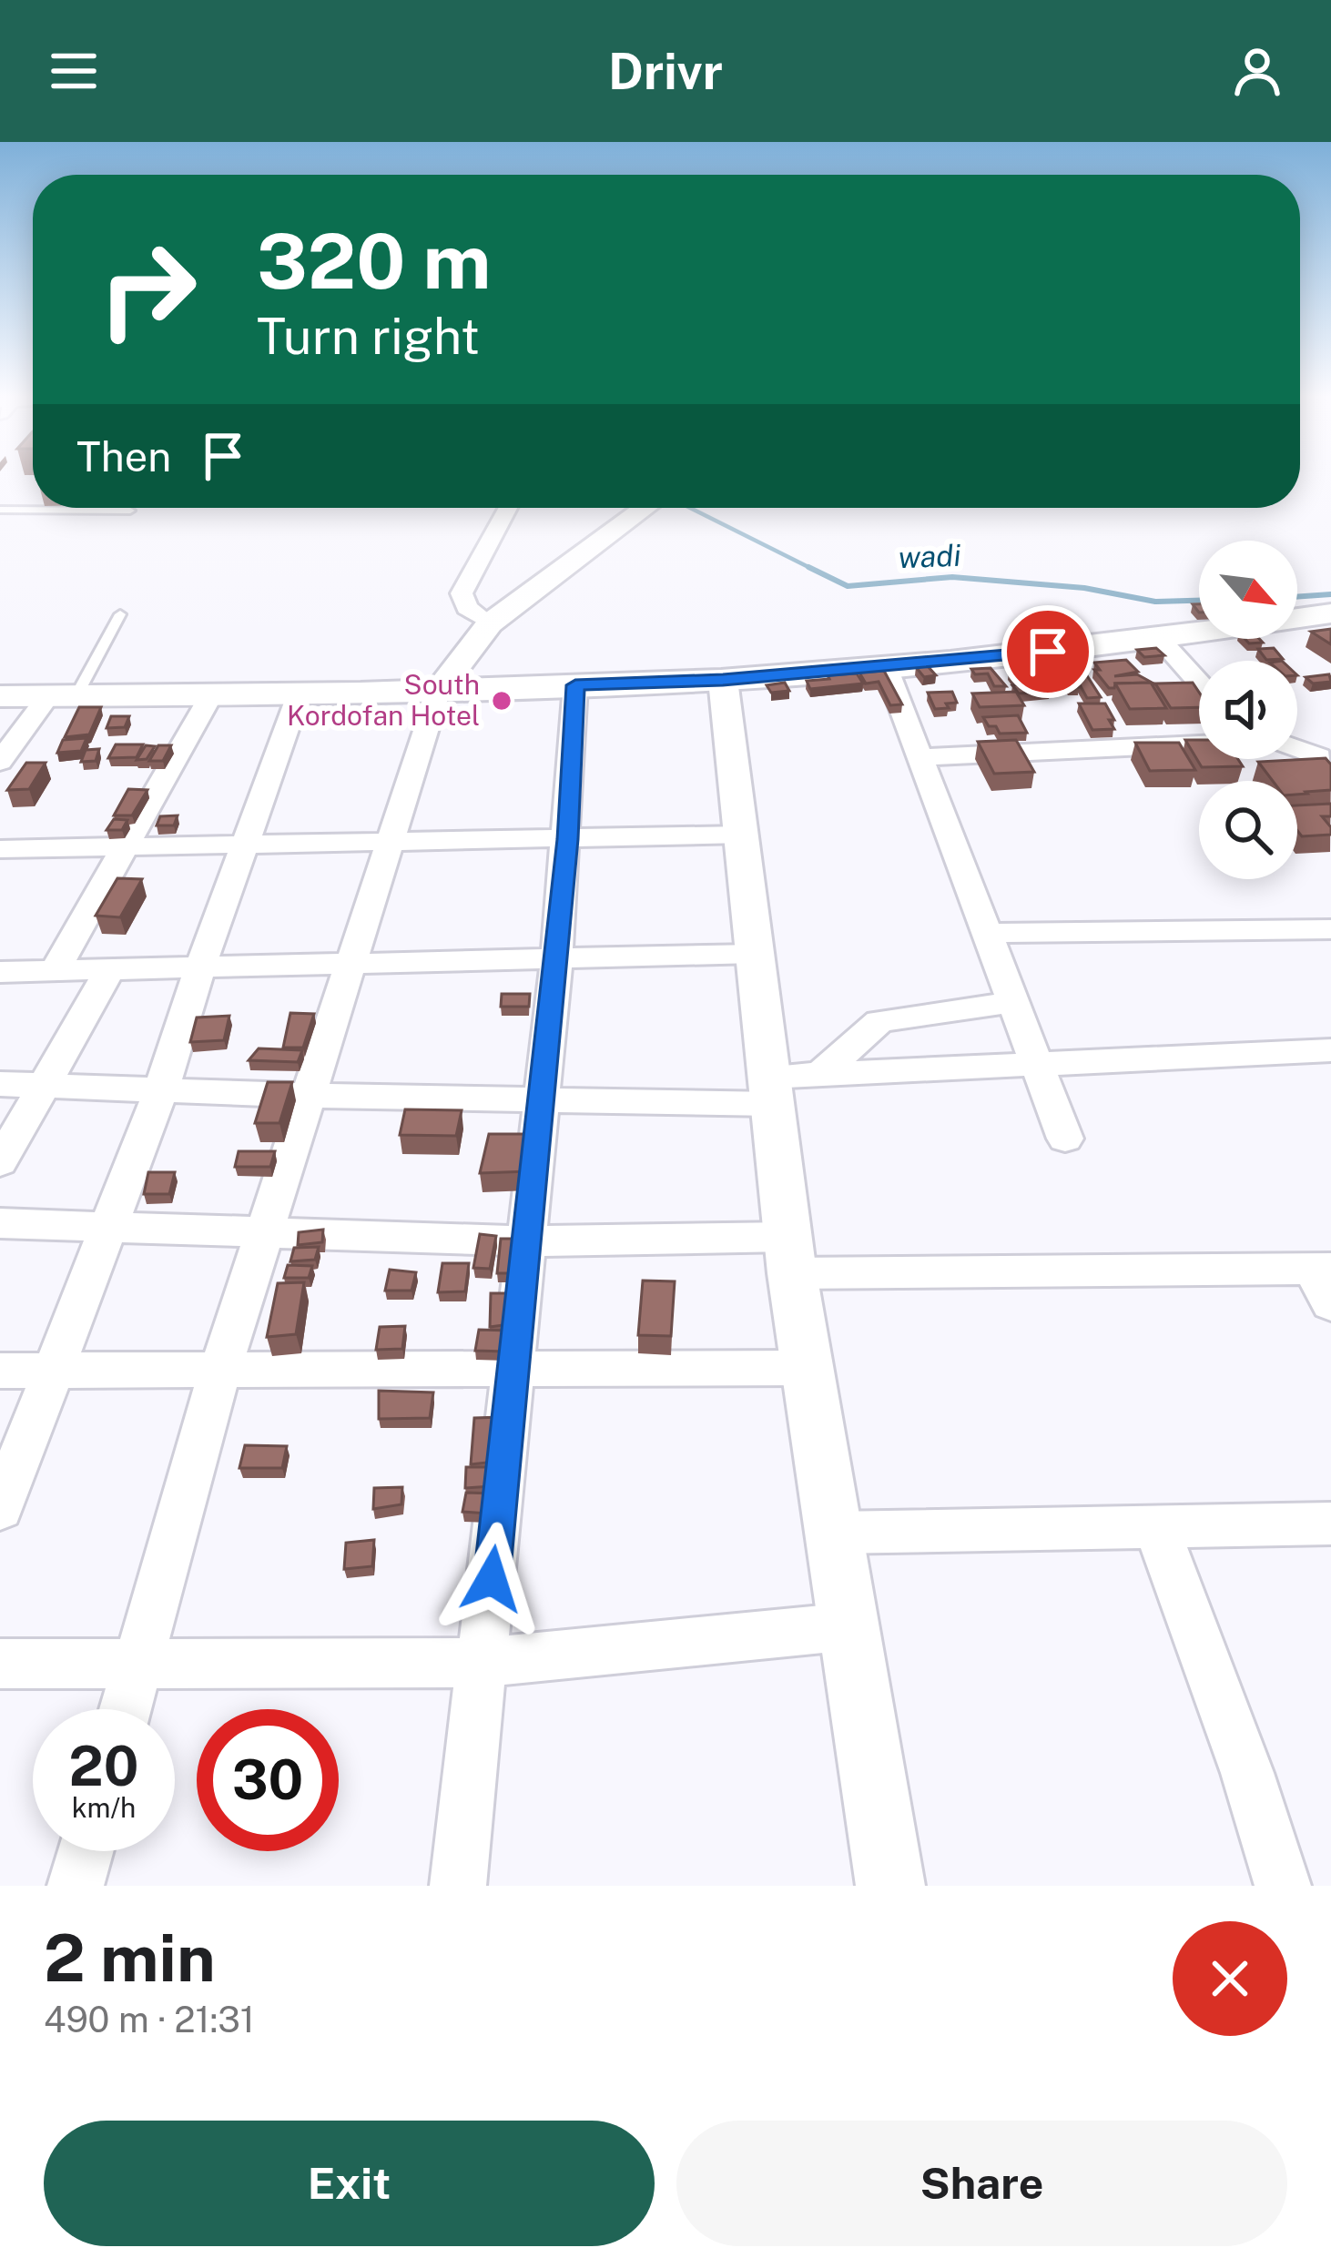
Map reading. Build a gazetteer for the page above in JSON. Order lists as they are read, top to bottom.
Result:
{
  "water": ["wadi"],
  "places": ["South Kordofan Hotel"],
  "north": "bottom right",
  "page": {
    "header": "Drivr",
    "turn": ["320 m", "Turn right"],
    "then": "Then",
    "speed": "20 km/h",
    "limit": "30",
    "heading": ["2 min", "490 m · 21:31"],
    "buttons": ["Exit", "Share"]
  }
}
